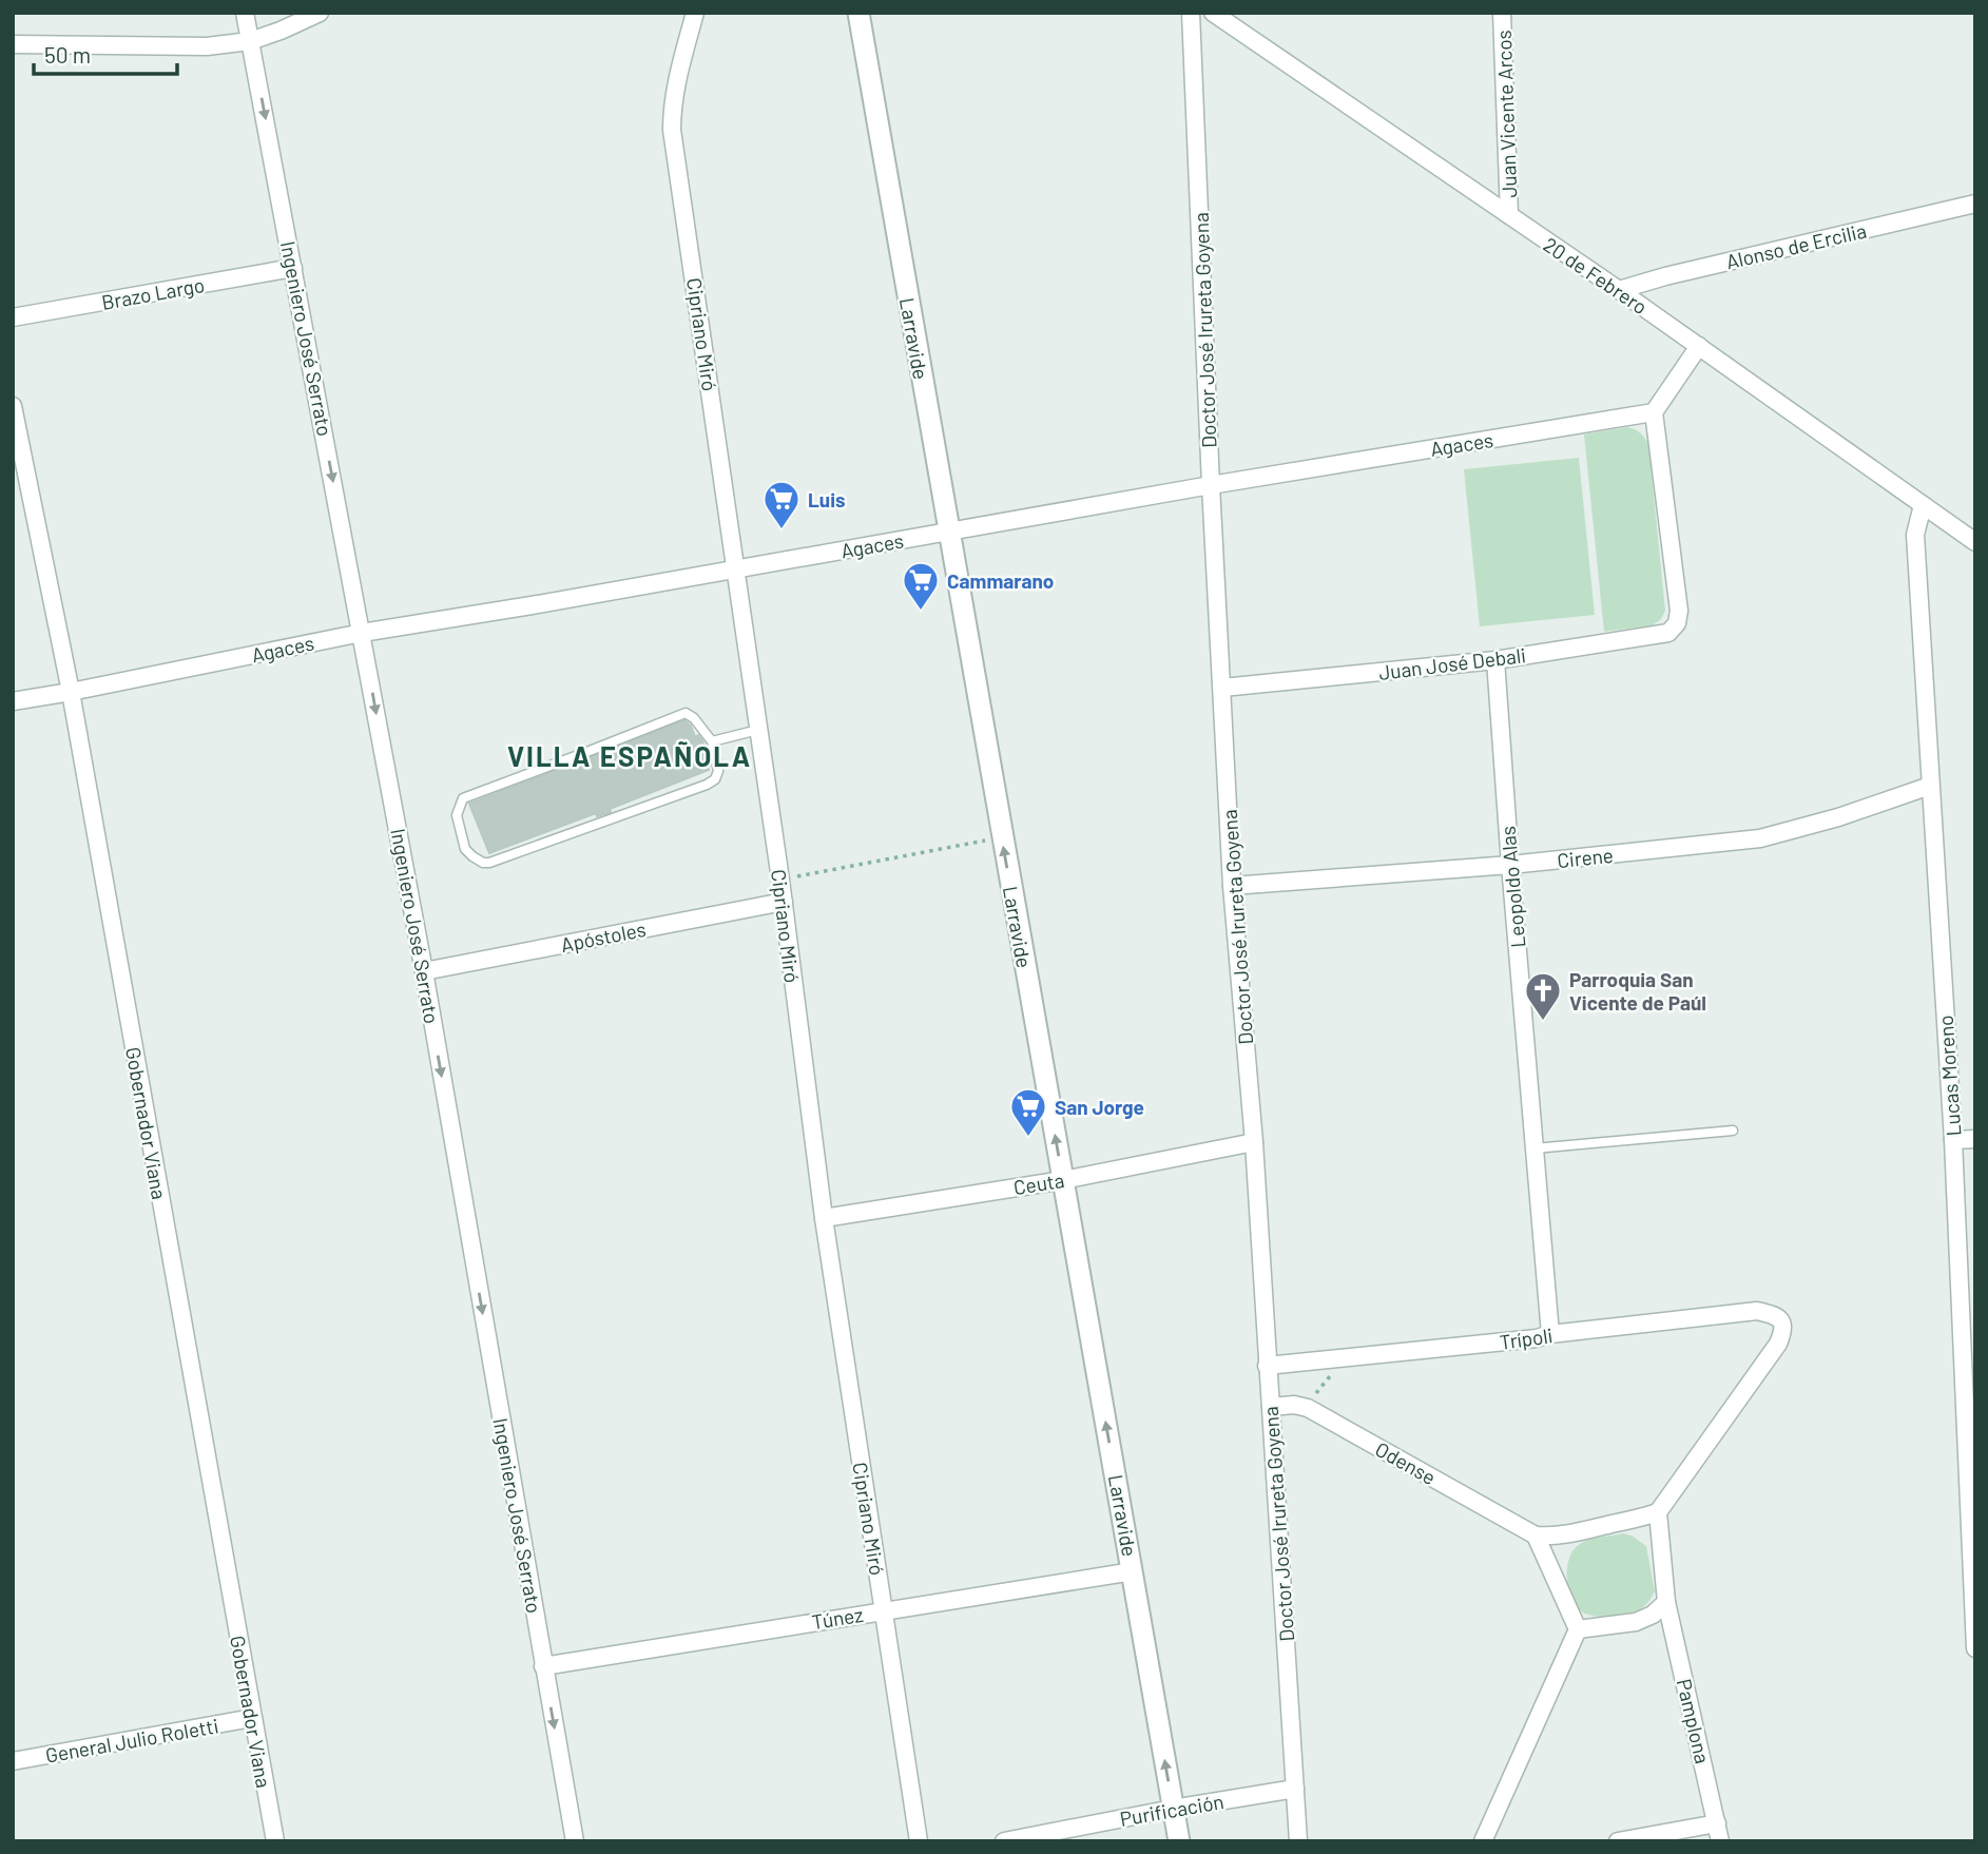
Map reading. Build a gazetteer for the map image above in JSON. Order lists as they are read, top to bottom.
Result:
{
  "streets": {
    "street": [
      "Juan Vicente Arcos",
      "Alonso de Ercilia",
      "20 de Febrero",
      "Brazo Largo",
      "Doctor José Irureta Goyena",
      "Cipriano Miró",
      "Ingeniero José Serrato",
      "Larravide",
      "Agaces",
      "Juan José Debali",
      "Cirene",
      "Leopoldo Alas",
      "Apóstoles",
      "Lucas Moreno",
      "Gobernador Viana",
      "Ceuta",
      "Trípoli",
      "Odense",
      "Túnez",
      "Pamplona",
      "General Julio Roletti",
      "Purificación"
    ]
  },
  "crossings": [
    ["Juan Vicente Arcos", "20 de Febrero"],
    ["Alonso de Ercilia", "20 de Febrero"],
    ["20 de Febrero", "Lucas Moreno"],
    ["Brazo Largo", "Ingeniero José Serrato"],
    ["Doctor José Irureta Goyena", "Agaces"],
    ["Doctor José Irureta Goyena", "Juan José Debali"],
    ["Doctor José Irureta Goyena", "Cirene"],
    ["Doctor José Irureta Goyena", "Ceuta"],
    ["Doctor José Irureta Goyena", "Trípoli"],
    ["Doctor José Irureta Goyena", "Odense"],
    ["Doctor José Irureta Goyena", "Purificación"],
    ["Cipriano Miró", "Agaces"],
    ["Cipriano Miró", "Apóstoles"],
    ["Cipriano Miró", "Ceuta"],
    ["Cipriano Miró", "Túnez"],
    ["Ingeniero José Serrato", "Agaces"],
    ["Ingeniero José Serrato", "Apóstoles"],
    ["Ingeniero José Serrato", "Túnez"],
    ["Larravide", "Agaces"],
    ["Larravide", "Ceuta"],
    ["Larravide", "Túnez"],
    ["Larravide", "Purificación"],
    ["Agaces", "Juan José Debali"],
    ["Agaces", "Gobernador Viana"],
    ["Juan José Debali", "Leopoldo Alas"],
    ["Cirene", "Leopoldo Alas"],
    ["Cirene", "Lucas Moreno"],
    ["Leopoldo Alas", "Trípoli"],
    ["Gobernador Viana", "General Julio Roletti"],
    ["Trípoli", "Pamplona"]
  ],
  "one_way": ["Ingeniero José Serrato", "Larravide"],
  "districts": ["VILLA ESPAÑOLA"],
  "places": {
    "supermarket": ["Luis", "Cammarano", "San Jorge"],
    "church": ["Parroquia San Vicente de Paúl"]
  },
  "scale_bar": "50 m"
}
